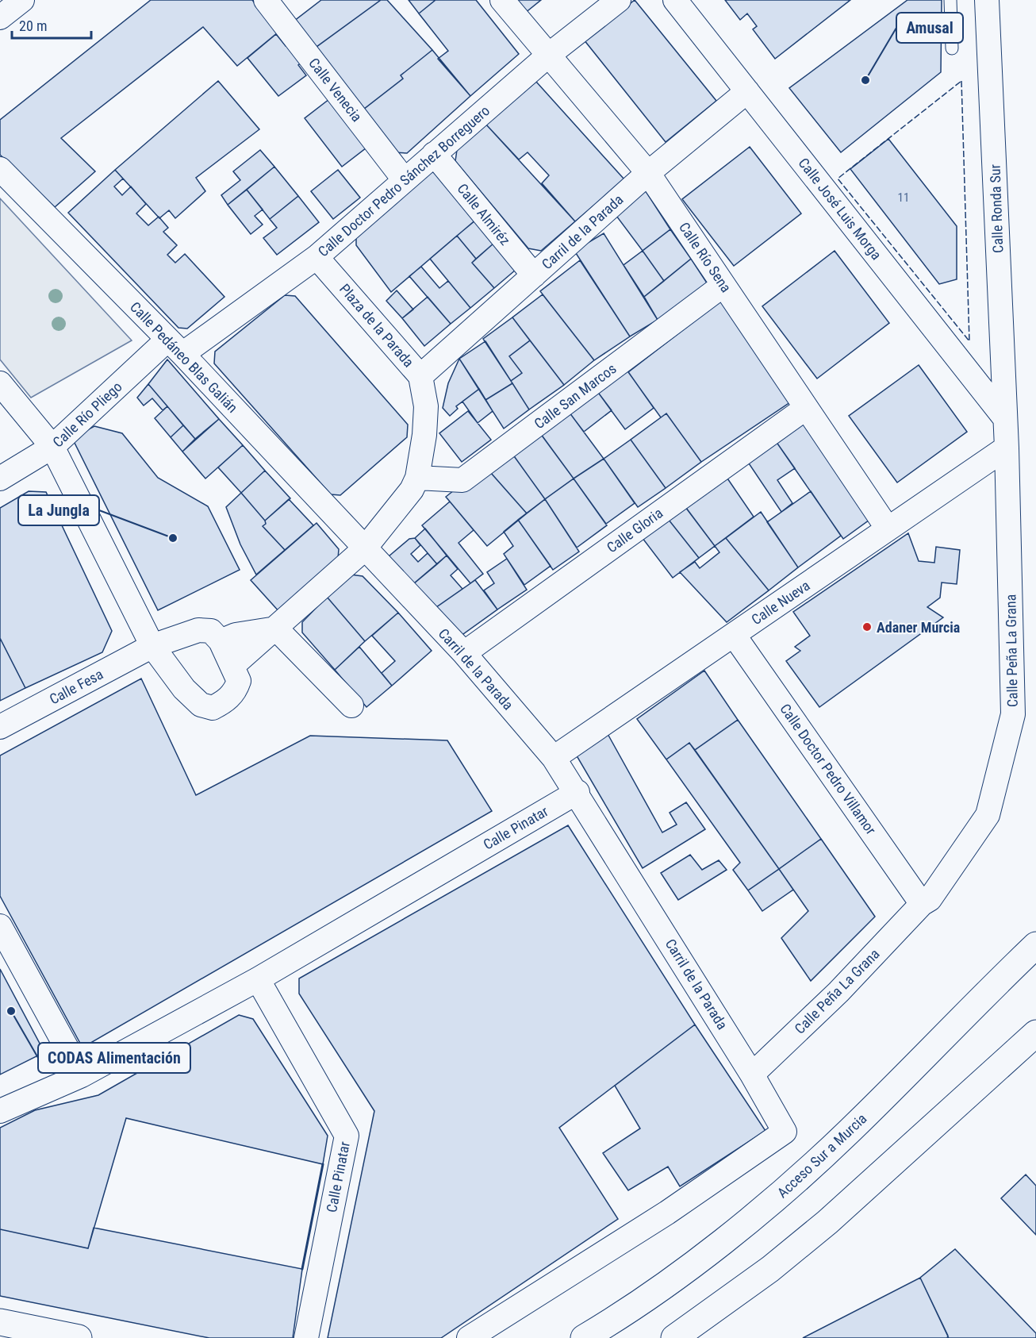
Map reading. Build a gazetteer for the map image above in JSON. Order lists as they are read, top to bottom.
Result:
{
  "streets": {
    "main road": ["Acceso Sur a Murcia"],
    "street": [
      "Calle Venecia",
      "Calle Doctor Pedro Sánchez Borreguero",
      "Calle José Luis Morga",
      "Calle Ronda Sur",
      "Calle Almiréz",
      "Carril de la Parada",
      "Calle Río Sena",
      "Plaza de la Parada",
      "Calle Pedáneo Blas Galián",
      "Calle San Marcos",
      "Calle Río Pliego",
      "Calle Gloria",
      "Calle Nueva",
      "Calle Peña La Grana",
      "Calle Fesa",
      "Calle Doctor Pedro Villamor",
      "Calle Pinatar"
    ]
  },
  "crossings": [
    ["Calle Venecia", "Calle Doctor Pedro Sánchez Borreguero"],
    ["Calle Doctor Pedro Sánchez Borreguero", "Calle Almiréz"],
    ["Calle Doctor Pedro Sánchez Borreguero", "Calle Río Sena"],
    ["Calle Doctor Pedro Sánchez Borreguero", "Plaza de la Parada"],
    ["Calle Doctor Pedro Sánchez Borreguero", "Calle Pedáneo Blas Galián"],
    ["Calle Doctor Pedro Sánchez Borreguero", "Calle Río Pliego"],
    ["Calle José Luis Morga", "Calle Ronda Sur"],
    ["Calle José Luis Morga", "Carril de la Parada"],
    ["Calle José Luis Morga", "Calle Peña La Grana"],
    ["Calle Ronda Sur", "Calle Peña La Grana"],
    ["Calle Almiréz", "Carril de la Parada"],
    ["Carril de la Parada", "Calle Río Sena"],
    ["Carril de la Parada", "Plaza de la Parada"],
    ["Carril de la Parada", "Calle Pedáneo Blas Galián"],
    ["Carril de la Parada", "Calle Gloria"],
    ["Carril de la Parada", "Calle Nueva"],
    ["Carril de la Parada", "Calle Peña La Grana"],
    ["Carril de la Parada", "Calle Pinatar"],
    ["Calle Río Sena", "Calle San Marcos"],
    ["Calle Río Sena", "Calle Gloria"],
    ["Calle Río Sena", "Calle Nueva"],
    ["Plaza de la Parada", "Calle Pedáneo Blas Galián"],
    ["Plaza de la Parada", "Calle San Marcos"],
    ["Calle Pedáneo Blas Galián", "Calle Río Pliego"],
    ["Calle Nueva", "Calle Peña La Grana"],
    ["Calle Nueva", "Calle Doctor Pedro Villamor"],
    ["Calle Peña La Grana", "Calle Doctor Pedro Villamor"]
  ],
  "places": [
    "Amusal",
    "La Jungla",
    "Adaner Murcia",
    "CODAS Alimentación"
  ],
  "house_numbers": ["11"],
  "scale_bar": "20 m"
}
